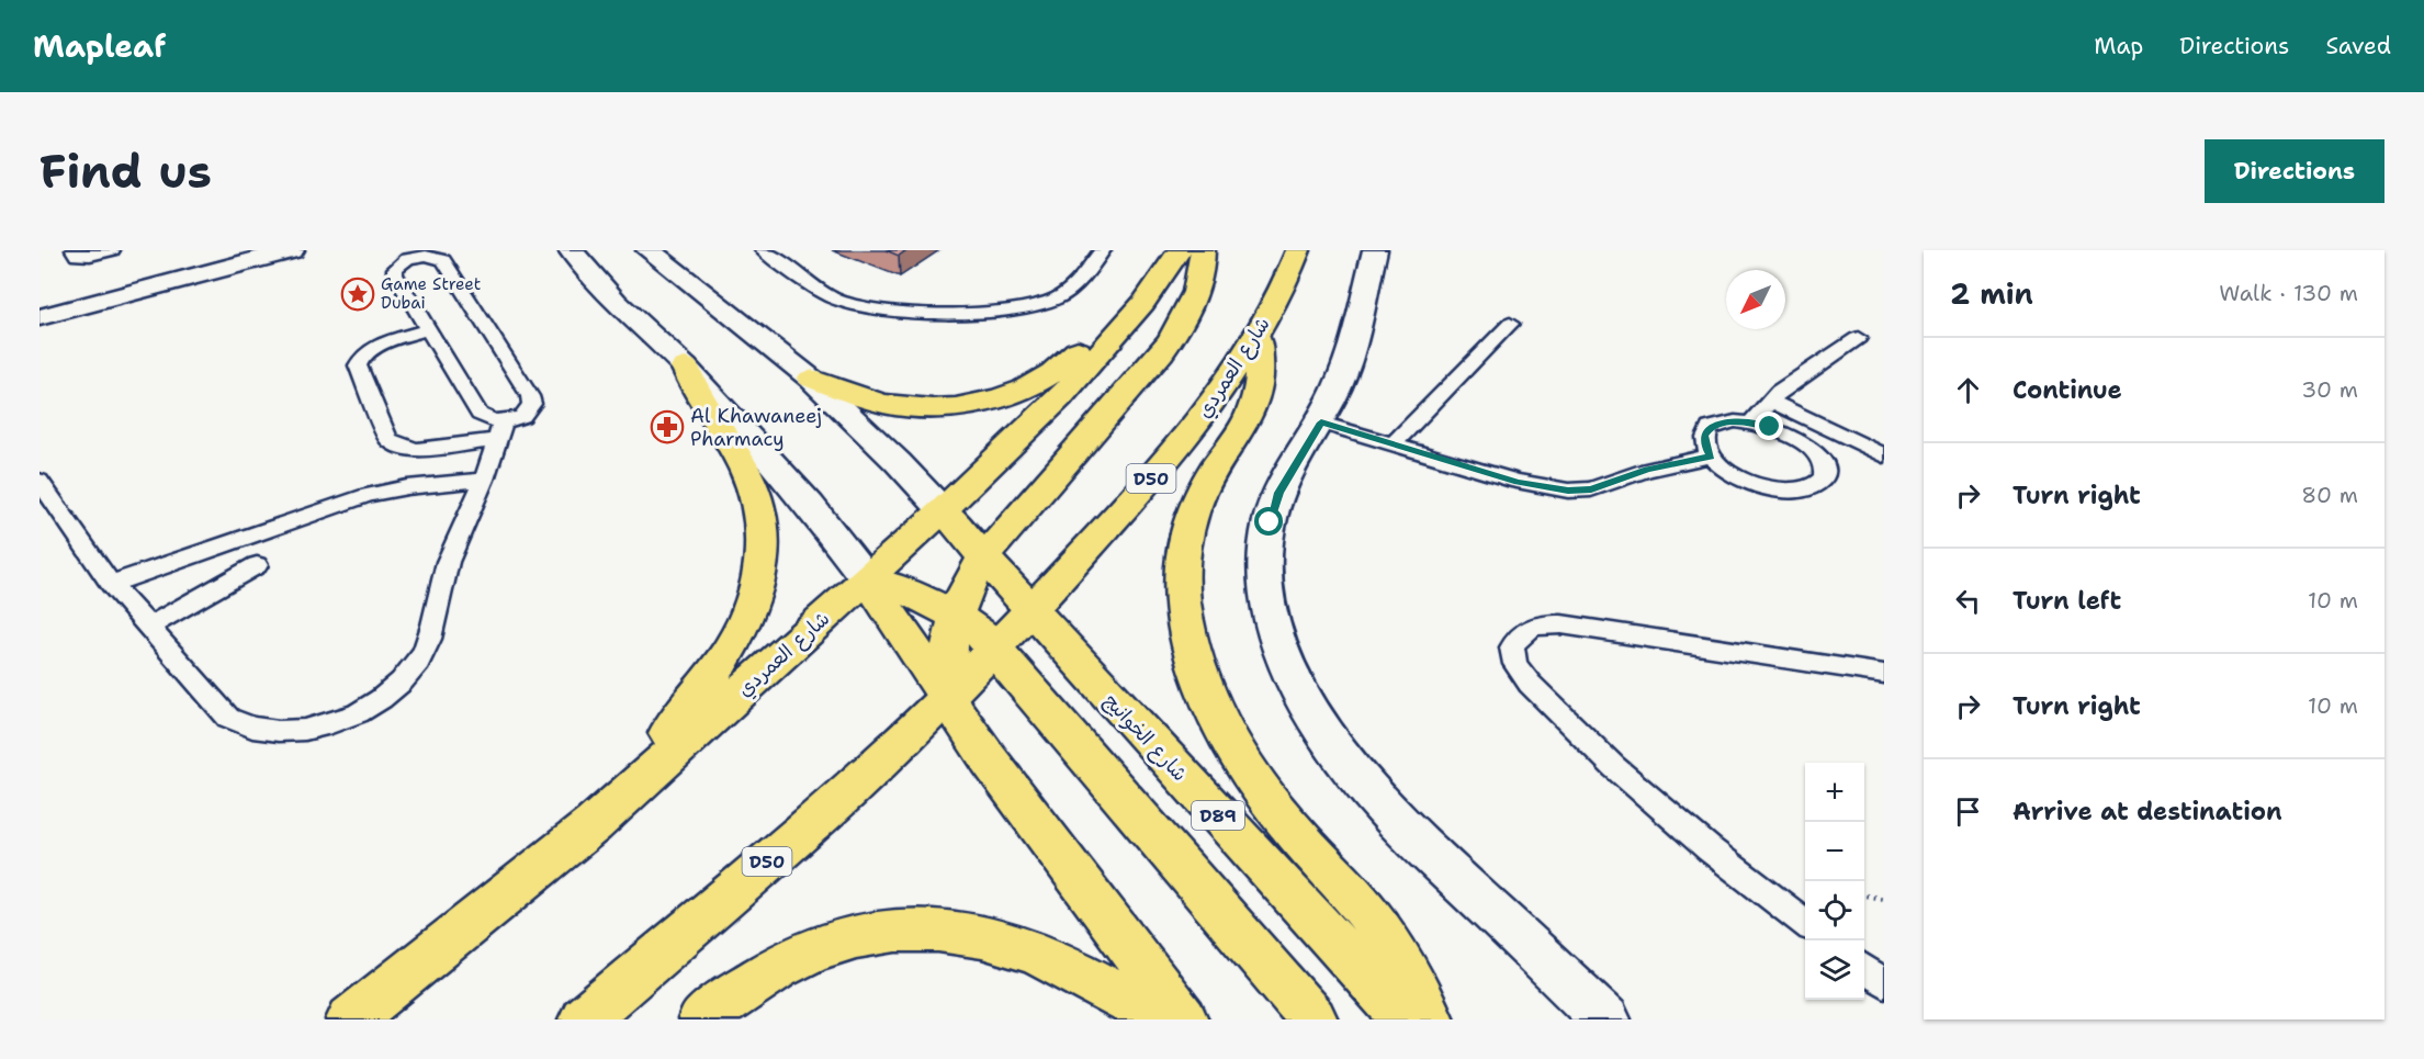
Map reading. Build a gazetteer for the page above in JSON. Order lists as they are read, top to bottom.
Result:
{
  "streets": {
    "main road": [
      "شارع العمردي",
      "D50",
      "شارع الخوانيج",
      "D89"
    ]
  },
  "crossings": [
    ["شارع العمردي", "شارع الخوانيج"]
  ],
  "places": {
    "place": ["Game Street Dubai"],
    "pharmacy": ["Al Khawaneej Pharmacy"]
  },
  "north": "bottom left",
  "page": {
    "header": "Mapleaf",
    "nav": ["Map", "Directions", "Saved"],
    "buttons": "Directions",
    "title": "Find us",
    "heading": ["2 min", "Walk · 130 m"],
    "list": [
      ["Continue", "30 m"],
      ["Turn right", "80 m"],
      ["Turn left", "10 m"],
      ["Turn right", "10 m"],
      "Arrive at destination"
    ],
    "map_buttons": ["+", "−"]
  }
}
